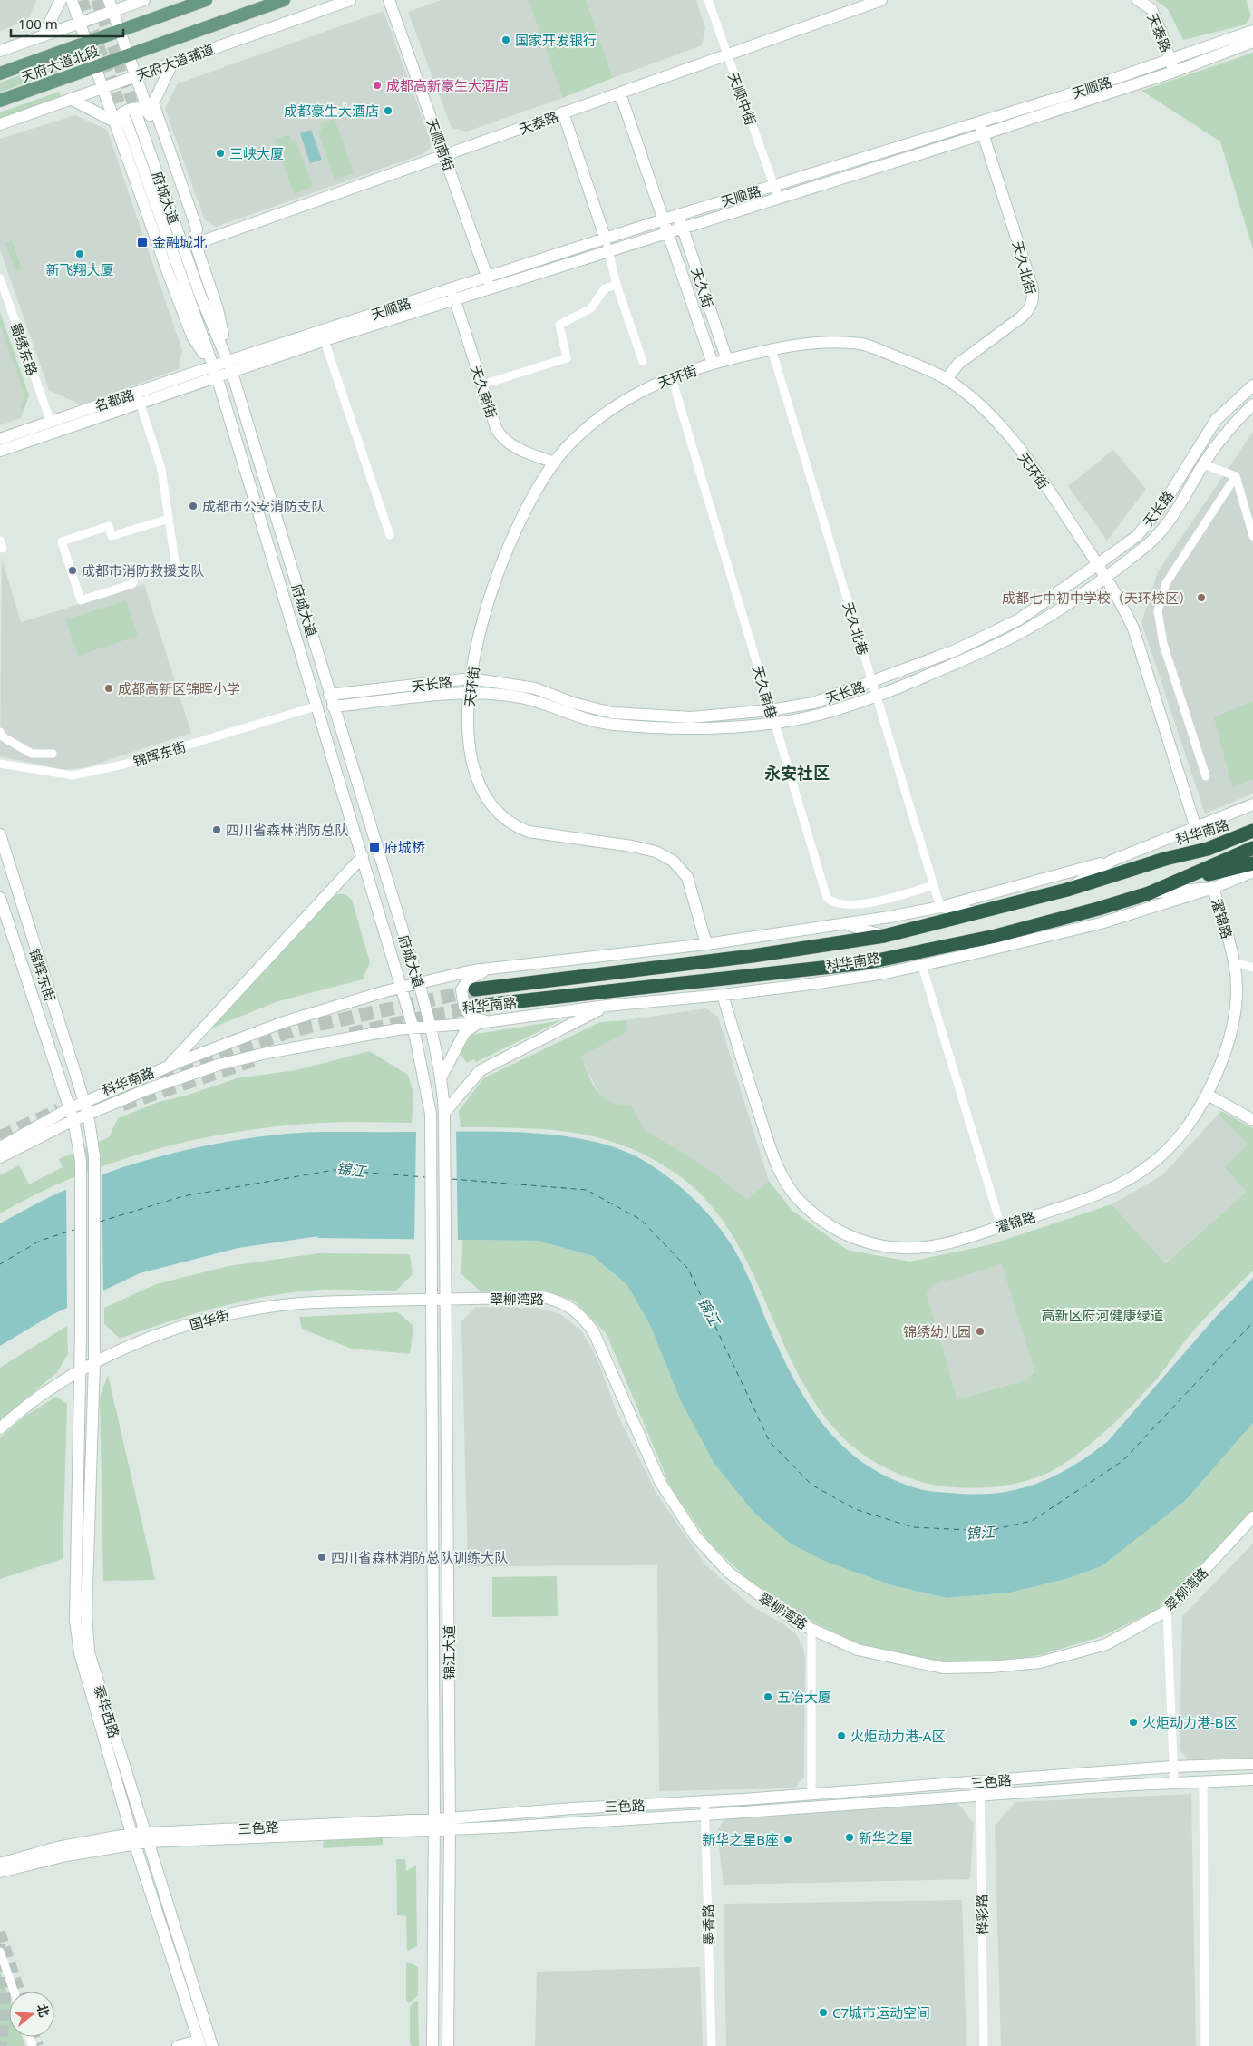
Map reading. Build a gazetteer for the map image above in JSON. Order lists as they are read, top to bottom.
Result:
{
  "streets": {
    "highway": ["科华南路"],
    "main road": ["天府大道北段"],
    "street": [
      "天泰路",
      "天府大道辅道",
      "天顺路",
      "天顺中街",
      "天顺南街",
      "府城大道",
      "天久北街",
      "天久街",
      "蜀绣东路",
      "天环街",
      "天久南街",
      "名都路",
      "天长路",
      "天久北巷",
      "天久南巷",
      "锦晖东街",
      "濯锦路",
      "锦辉东街",
      "翠柳湾路",
      "国华街",
      "锦江大道",
      "泰华西路",
      "三色路",
      "桦彩路",
      "墨香路"
    ]
  },
  "crossings": [
    ["天泰路", "天顺路"],
    ["天泰路", "天顺中街"],
    ["天泰路", "天顺南街"],
    ["天泰路", "天久街"],
    ["天顺路", "天顺中街"],
    ["天顺路", "天顺南街"],
    ["天顺路", "府城大道"],
    ["天顺路", "天久北街"],
    ["天顺路", "天久街"],
    ["天顺路", "天久南街"],
    ["天顺路", "名都路"],
    ["府城大道", "名都路"],
    ["府城大道", "天长路"],
    ["府城大道", "锦晖东街"],
    ["府城大道", "科华南路"],
    ["府城大道", "锦江大道"],
    ["天久北街", "天环街"],
    ["天久街", "天环街"],
    ["蜀绣东路", "名都路"],
    ["天环街", "天久南街"],
    ["天环街", "天长路"],
    ["天环街", "天久北巷"],
    ["天环街", "天久南巷"],
    ["天环街", "科华南路"],
    ["天长路", "天久北巷"],
    ["天长路", "天久南巷"],
    ["天久北巷", "天久南巷"],
    ["天久北巷", "科华南路"],
    ["科华南路", "濯锦路"],
    ["科华南路", "锦辉东街"],
    ["锦辉东街", "泰华西路"],
    ["翠柳湾路", "国华街"],
    ["翠柳湾路", "锦江大道"],
    ["国华街", "锦江大道"],
    ["国华街", "泰华西路"],
    ["锦江大道", "三色路"],
    ["泰华西路", "三色路"],
    ["三色路", "桦彩路"],
    ["三色路", "墨香路"]
  ],
  "districts": ["永安社区"],
  "water": ["锦江"],
  "parks": ["高新区府河健康绿道"],
  "places": {
    "other": [
      "国家开发银行",
      "成都高新豪生大酒店",
      "成都豪生大酒店",
      "三峡大厦",
      "新飞翔大厦",
      "成都市公安消防支队",
      "成都市消防救援支队",
      "成都七中初中学校（天环校区）",
      "成都高新区锦晖小学",
      "四川省森林消防总队",
      "锦绣幼儿园",
      "四川省森林消防总队训练大队",
      "五冶大厦",
      "火炬动力港-B区",
      "火炬动力港-A区",
      "新华之星",
      "新华之星B座",
      "C7城市运动空间"
    ],
    "transit": ["金融城北", "府城桥"]
  },
  "scale_bar": "100 m",
  "north": "right"
}
